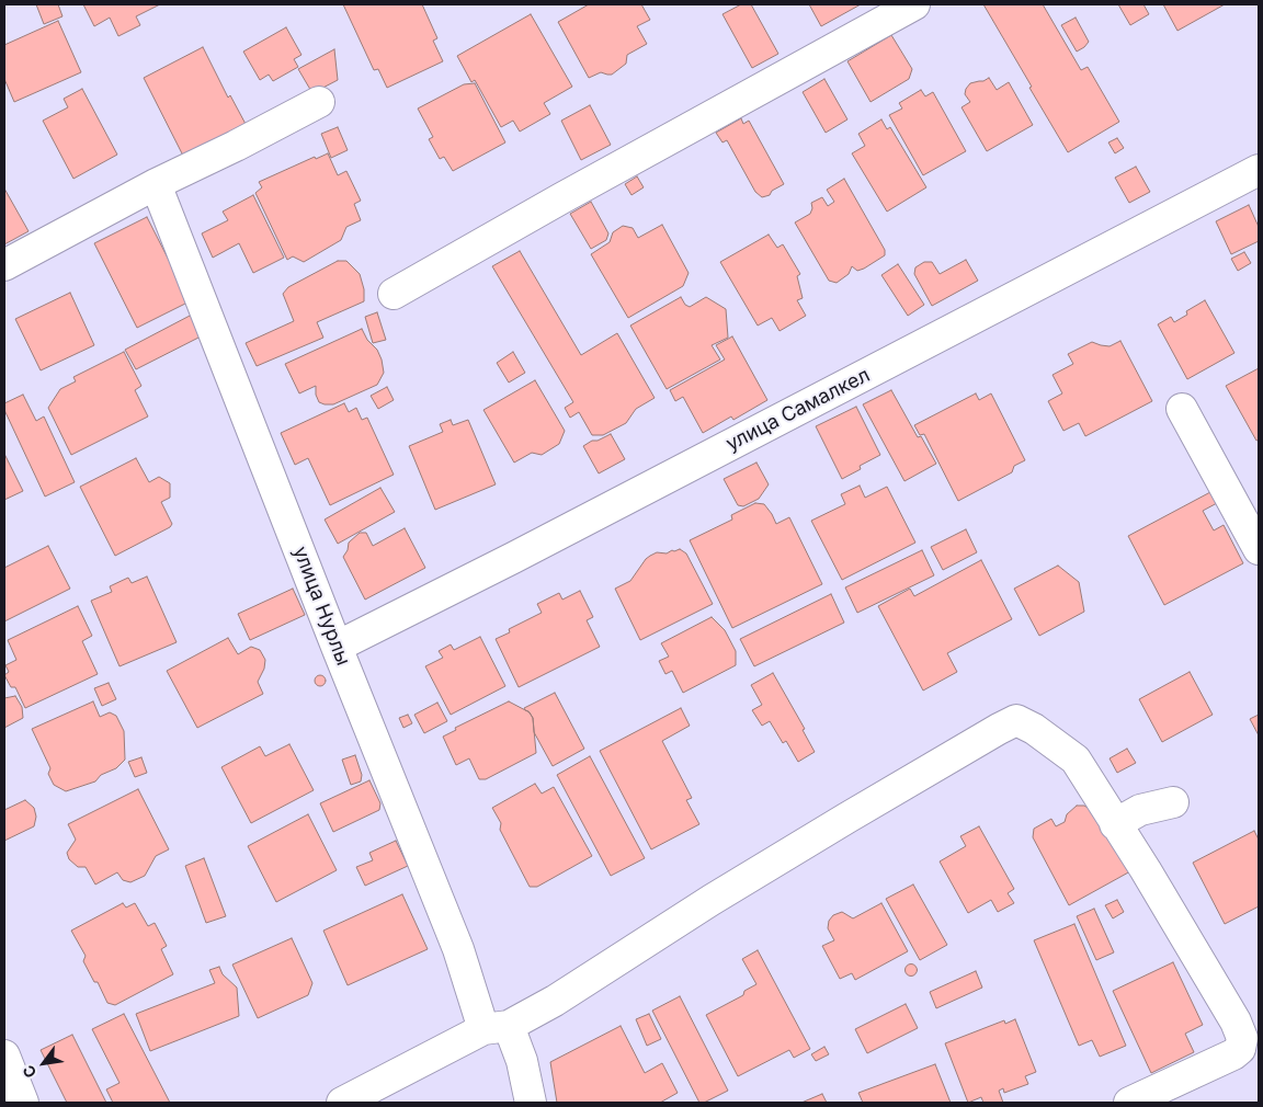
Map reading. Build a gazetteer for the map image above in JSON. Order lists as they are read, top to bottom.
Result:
{
  "streets": {
    "street": ["улица Самалкел", "улица Нурлы"]
  },
  "crossings": [
    ["улица Самалкел", "улица Нурлы"]
  ],
  "north": "bottom left"
}
